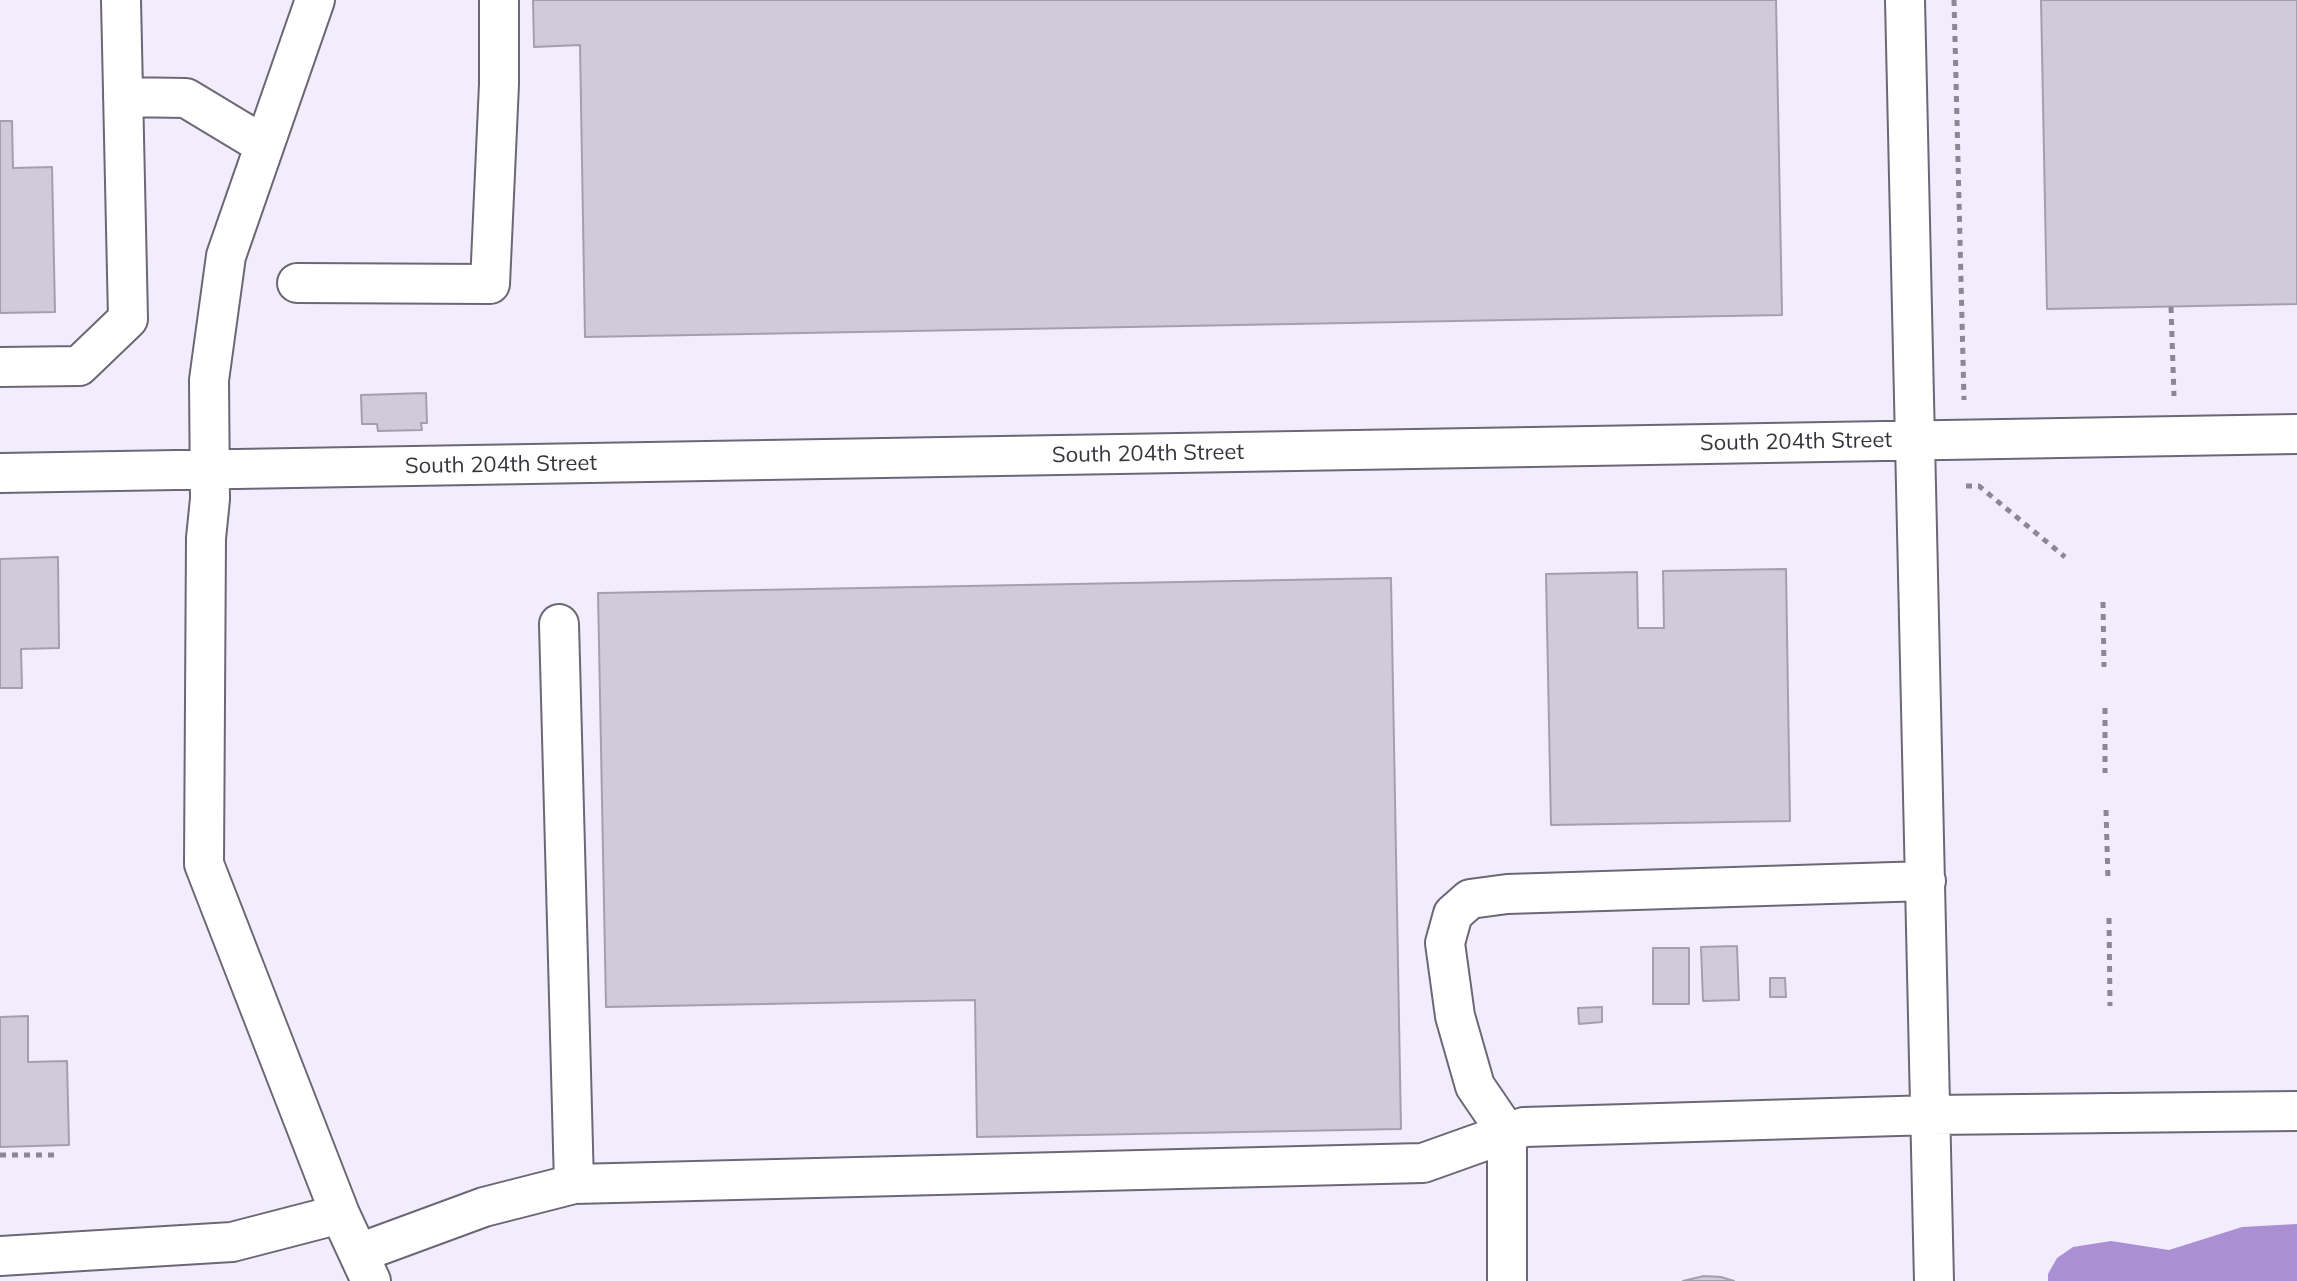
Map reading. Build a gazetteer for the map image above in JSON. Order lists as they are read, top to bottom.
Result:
{
  "streets": {
    "street": ["South 204th Street"]
  }
}
